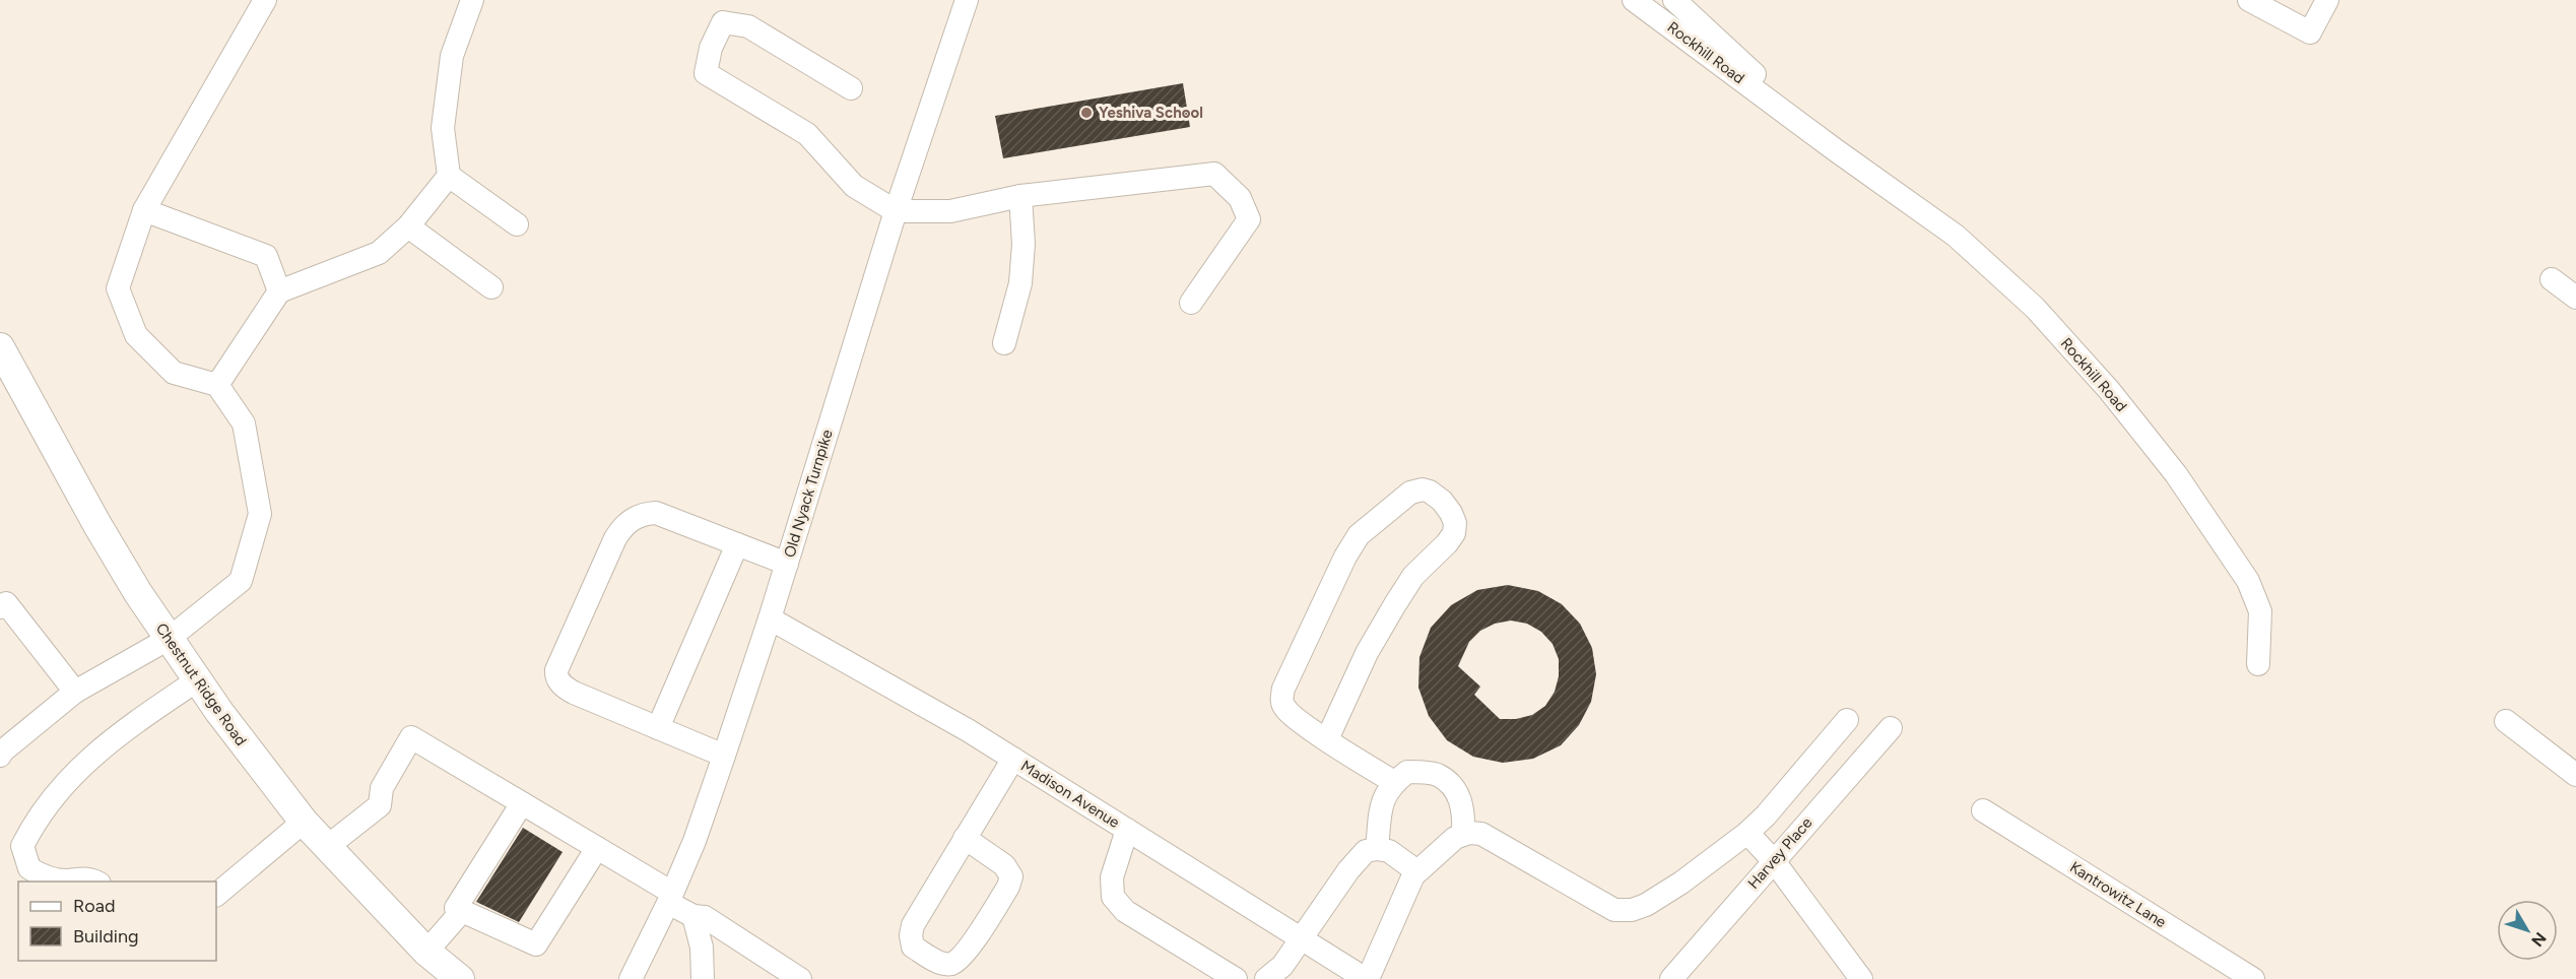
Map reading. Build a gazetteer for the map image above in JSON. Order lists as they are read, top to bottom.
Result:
{
  "streets": {
    "main road": ["Chestnut Ridge Road"],
    "street": [
      "Rockhill Road",
      "Old Nyack Turnpike",
      "Madison Avenue",
      "Harvey Place",
      "Kantrowitz Lane"
    ]
  },
  "crossings": [
    ["Old Nyack Turnpike", "Madison Avenue"]
  ],
  "places": ["Yeshiva School"],
  "legend": ["Road", "Building"],
  "north": "bottom right"
}
